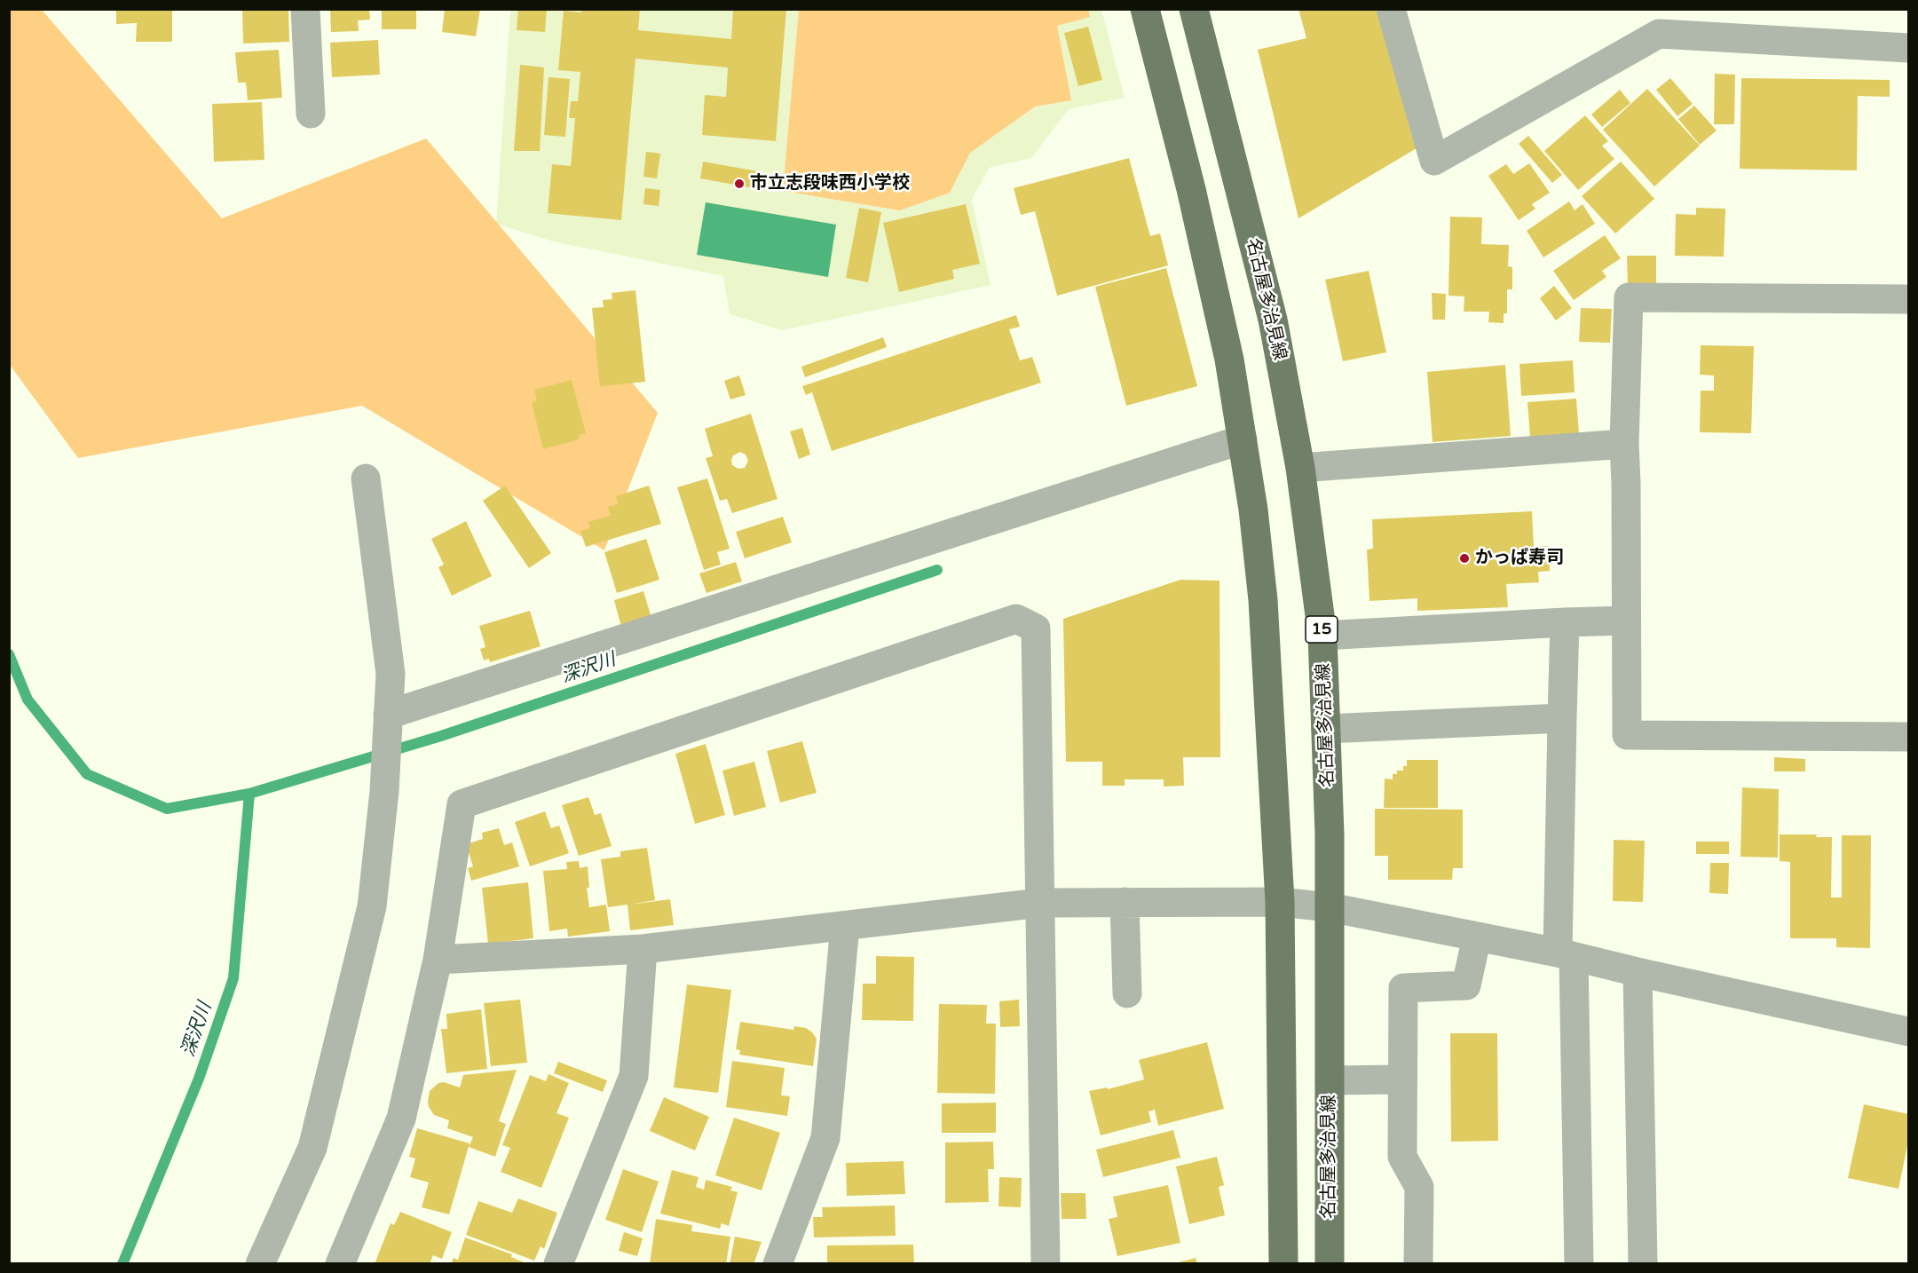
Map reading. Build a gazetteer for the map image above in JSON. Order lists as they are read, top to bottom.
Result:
{
  "streets": {
    "main road": ["名古屋多治見線", "15"]
  },
  "water": ["深沢川"],
  "places": ["市立志段味西小学校", "かっぱ寿司"]
}
